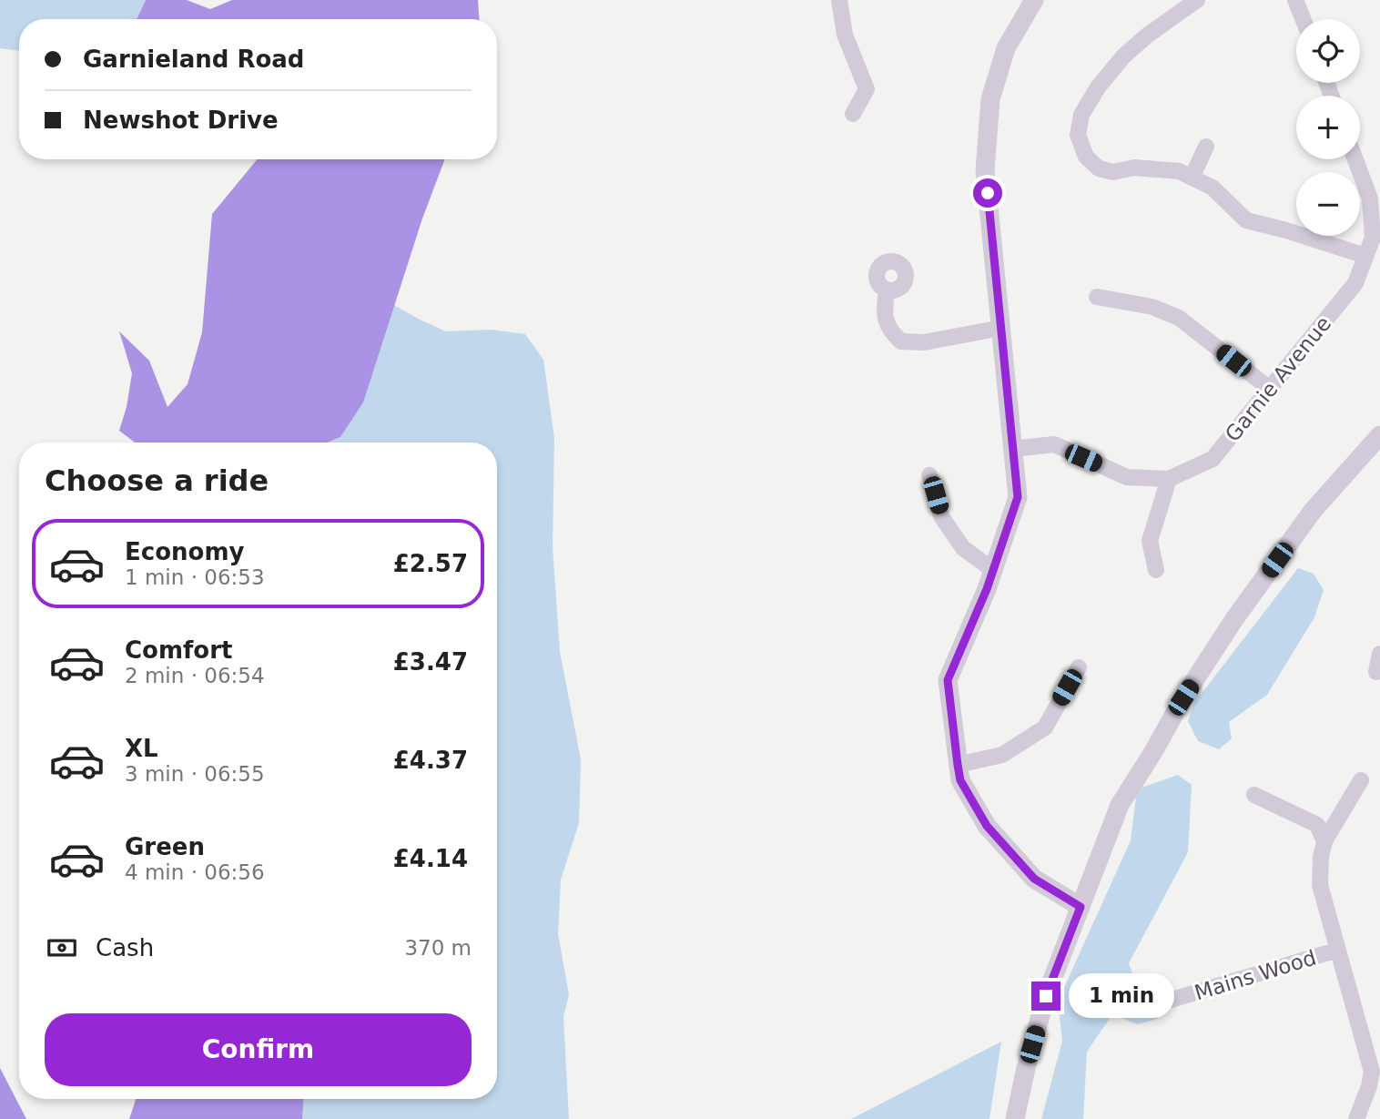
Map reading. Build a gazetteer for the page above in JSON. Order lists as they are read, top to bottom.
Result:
{
  "streets": {
    "street": ["Garnie Avenue", "Mains Wood"]
  },
  "page": {
    "map_buttons": ["+", "−"],
    "banner": ["Garnieland Road", "Newshot Drive"],
    "heading": "Choose a ride",
    "list": [
      {
        "name": "Economy",
        "note": "1 min · 06:53",
        "value": "£2.57"
      },
      {
        "name": "Comfort",
        "note": "2 min · 06:54",
        "value": "£3.47"
      },
      {
        "name": "XL",
        "note": "3 min · 06:55",
        "value": "£4.37"
      },
      {
        "name": "Green",
        "note": "4 min · 06:56",
        "value": "£4.14"
      }
    ],
    "pay": ["Cash", "370 m"],
    "bubble": "1 min",
    "buttons": "Confirm"
  }
}
